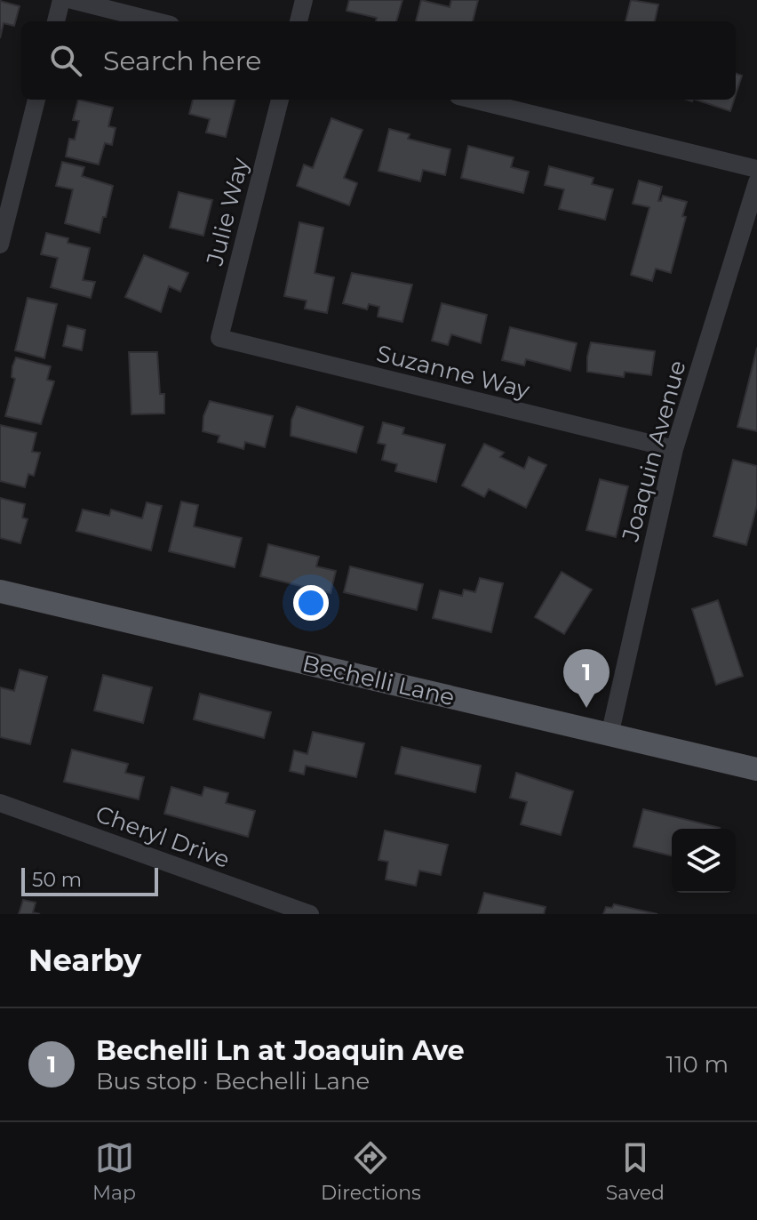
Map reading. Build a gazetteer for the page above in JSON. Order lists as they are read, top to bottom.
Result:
{
  "streets": {
    "main road": ["Bechelli Lane"],
    "street": [
      "Julie Way",
      "Suzanne Way",
      "Joaquin Avenue",
      "Cheryl Drive"
    ]
  },
  "crossings": [
    ["Julie Way", "Suzanne Way"],
    ["Suzanne Way", "Joaquin Avenue"],
    ["Joaquin Avenue", "Bechelli Lane"]
  ],
  "scale_bar": "50 m",
  "page": {
    "search": "Search here",
    "pins": "1",
    "scale": "50 m",
    "heading": "Nearby",
    "list": [
      {
        "mark": "1",
        "name": "Bechelli Ln at Joaquin Ave",
        "note": "Bus stop · Bechelli Lane",
        "value": "110 m"
      }
    ],
    "nav": ["Map", "Directions", "Saved"]
  }
}
